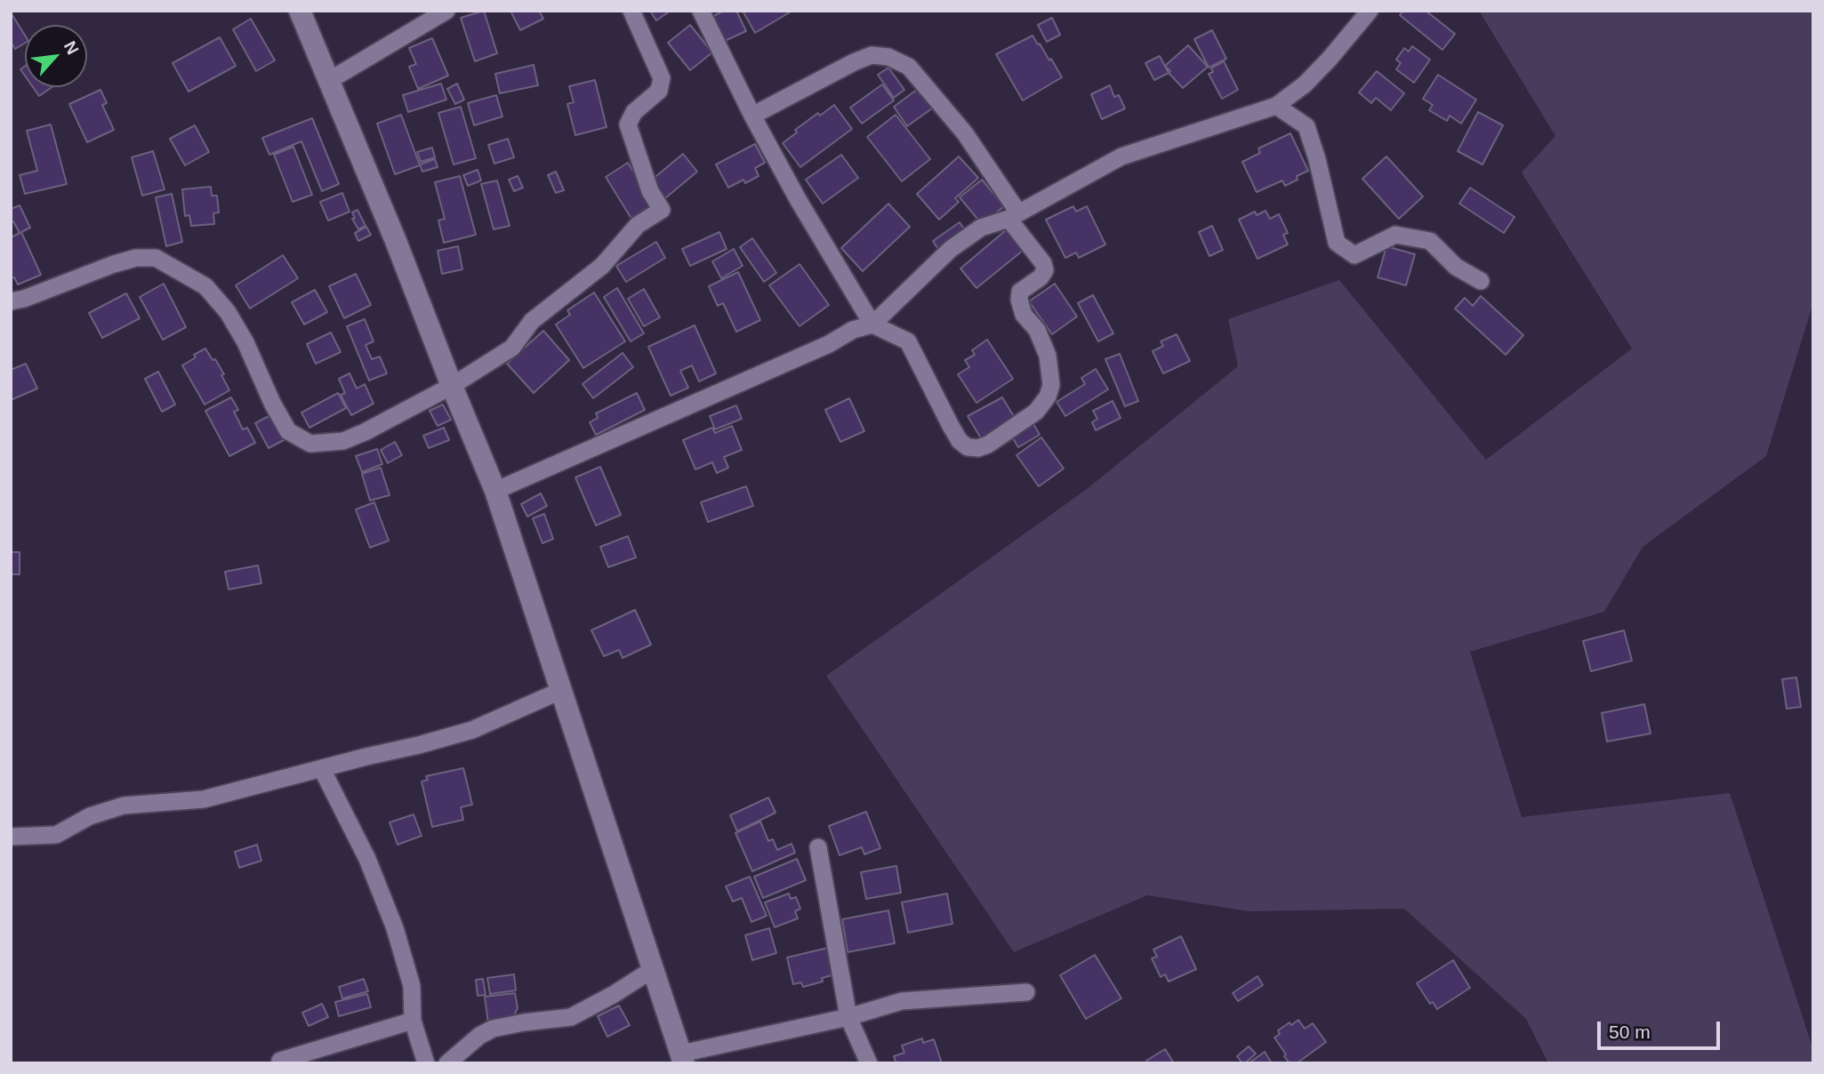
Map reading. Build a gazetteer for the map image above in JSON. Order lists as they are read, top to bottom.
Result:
{
  "scale_bar": "50 m",
  "north": "top right"
}
